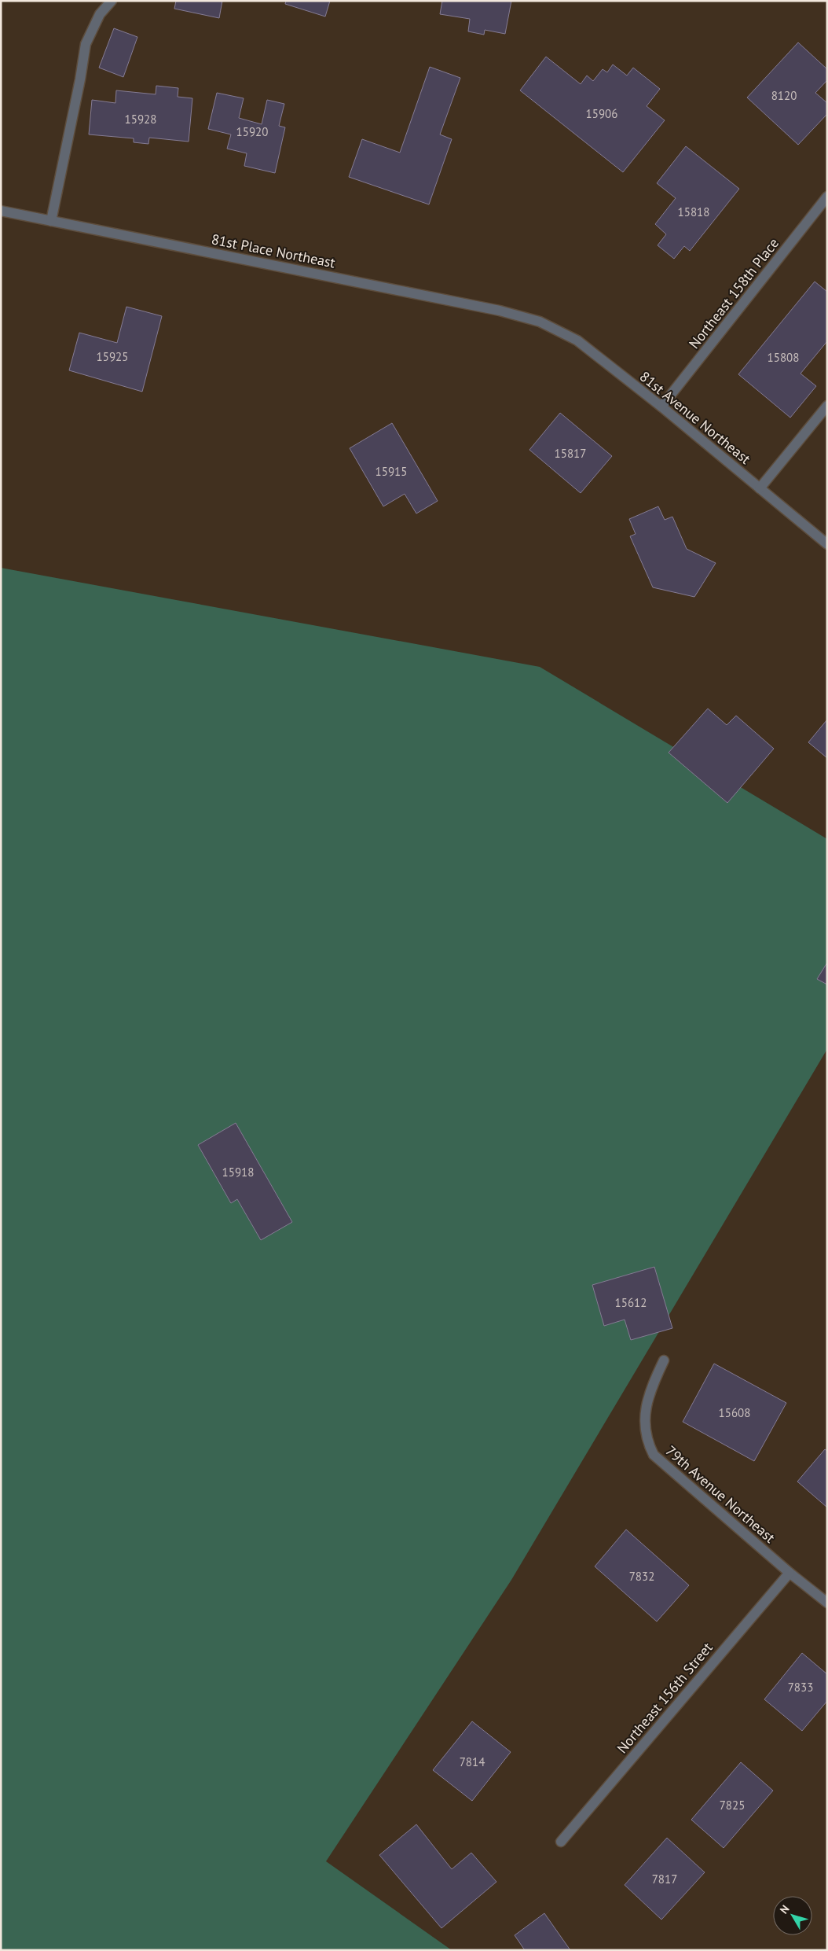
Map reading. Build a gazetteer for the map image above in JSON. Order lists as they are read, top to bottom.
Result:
{
  "streets": {
    "street": [
      "81st Place Northeast",
      "Northeast 158th Place",
      "81st Avenue Northeast",
      "79th Avenue Northeast",
      "Northeast 156th Street"
    ]
  },
  "crossings": [
    ["81st Place Northeast", "81st Avenue Northeast"],
    ["Northeast 158th Place", "81st Avenue Northeast"],
    ["79th Avenue Northeast", "Northeast 156th Street"]
  ],
  "house_numbers": [
    "8120",
    "15906",
    "15928",
    "15920",
    "15818",
    "15925",
    "15808",
    "15817",
    "15915",
    "15918",
    "15612",
    "15608",
    "7832",
    "7833",
    "7814",
    "7825",
    "7817"
  ],
  "north": "top left"
}
